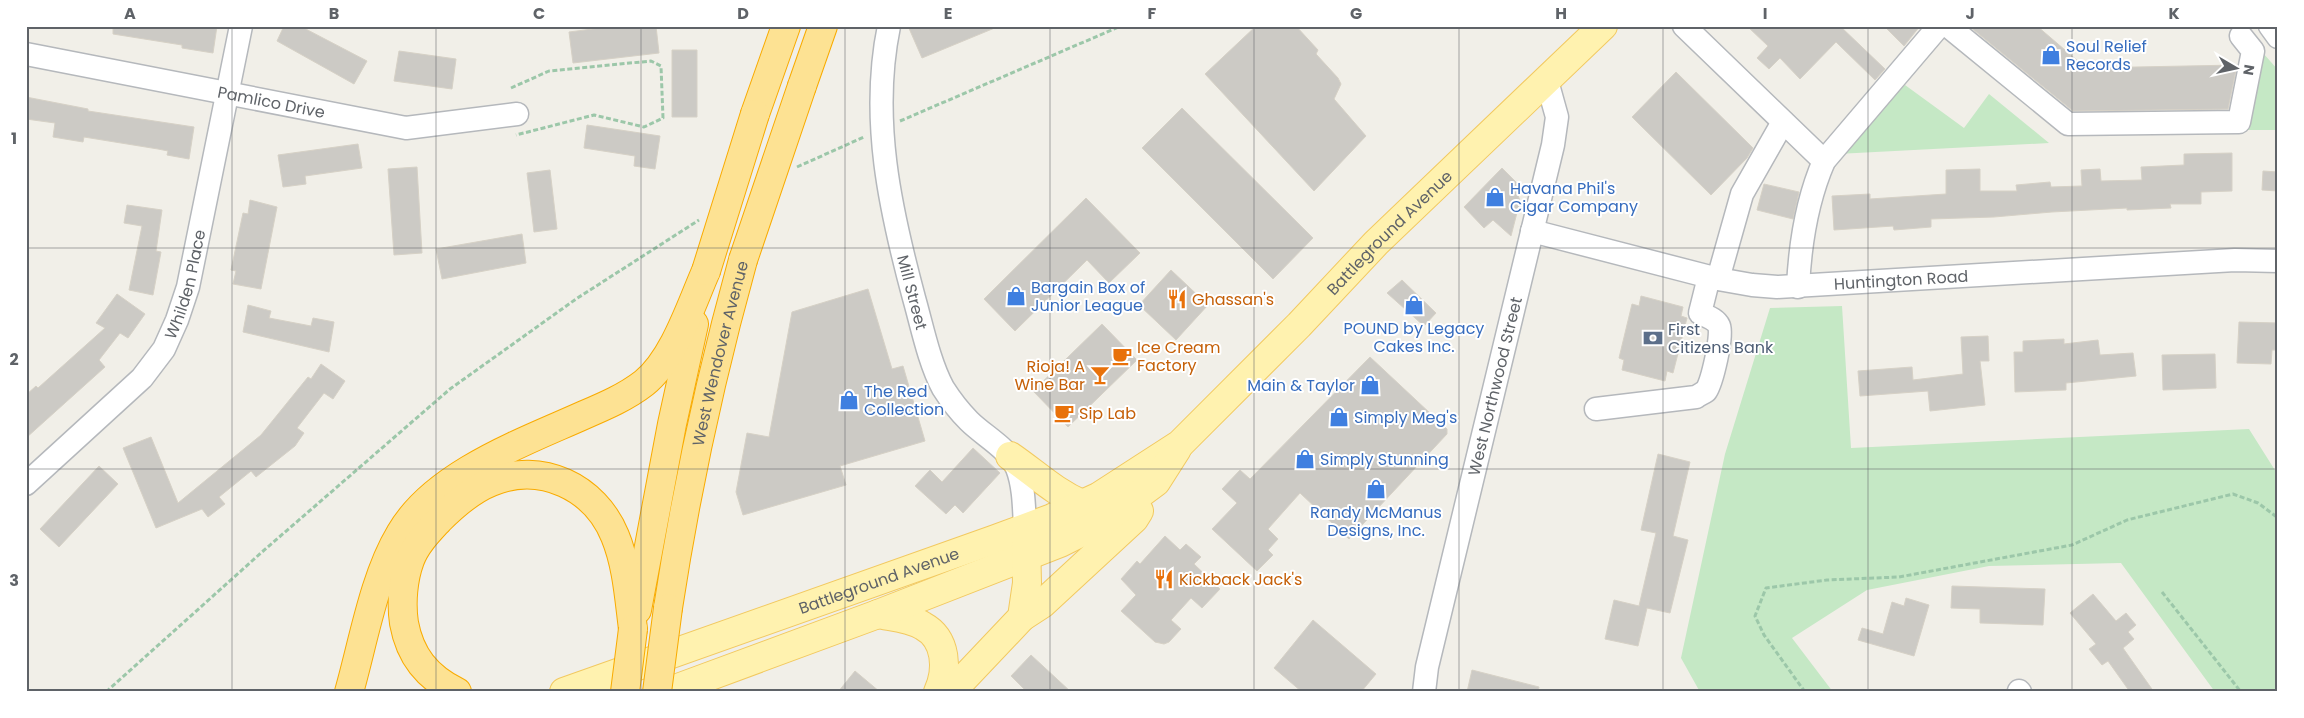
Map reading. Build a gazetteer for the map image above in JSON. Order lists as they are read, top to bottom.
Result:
{
  "streets": {
    "highway": ["West Wendover Avenue"],
    "main road": ["Battleground Avenue"],
    "street": [
      "Pamlico Drive",
      "Huntington Road",
      "Whilden Place",
      "Mill Street",
      "West Northwood Street"
    ]
  },
  "crossings": [
    ["Pamlico Drive", "Whilden Place"],
    ["Battleground Avenue", "Mill Street"],
    ["Battleground Avenue", "West Northwood Street"],
    ["Huntington Road", "West Northwood Street"]
  ],
  "places": {
    "shop": [
      "Soul Relief Records",
      "Havana Phil's Cigar Company",
      "Bargain Box of Junior League",
      "POUND by Legacy Cakes Inc.",
      "Main & Taylor",
      "The Red Collection",
      "Simply Meg's",
      "Simply Stunning",
      "Randy McManus Designs, Inc."
    ],
    "restaurant": ["Ghassan's", "Kickback Jack's"],
    "bank": ["First Citizens Bank"],
    "cafe": ["Ice Cream Factory", "Sip Lab"],
    "bar": ["Rioja! A Wine Bar"]
  },
  "north": "right",
  "grid": {
    "columns": [
      "A",
      "B",
      "C",
      "D",
      "E",
      "F",
      "G",
      "H",
      "I",
      "J",
      "K"
    ],
    "rows": ["1", "2", "3"]
  }
}
